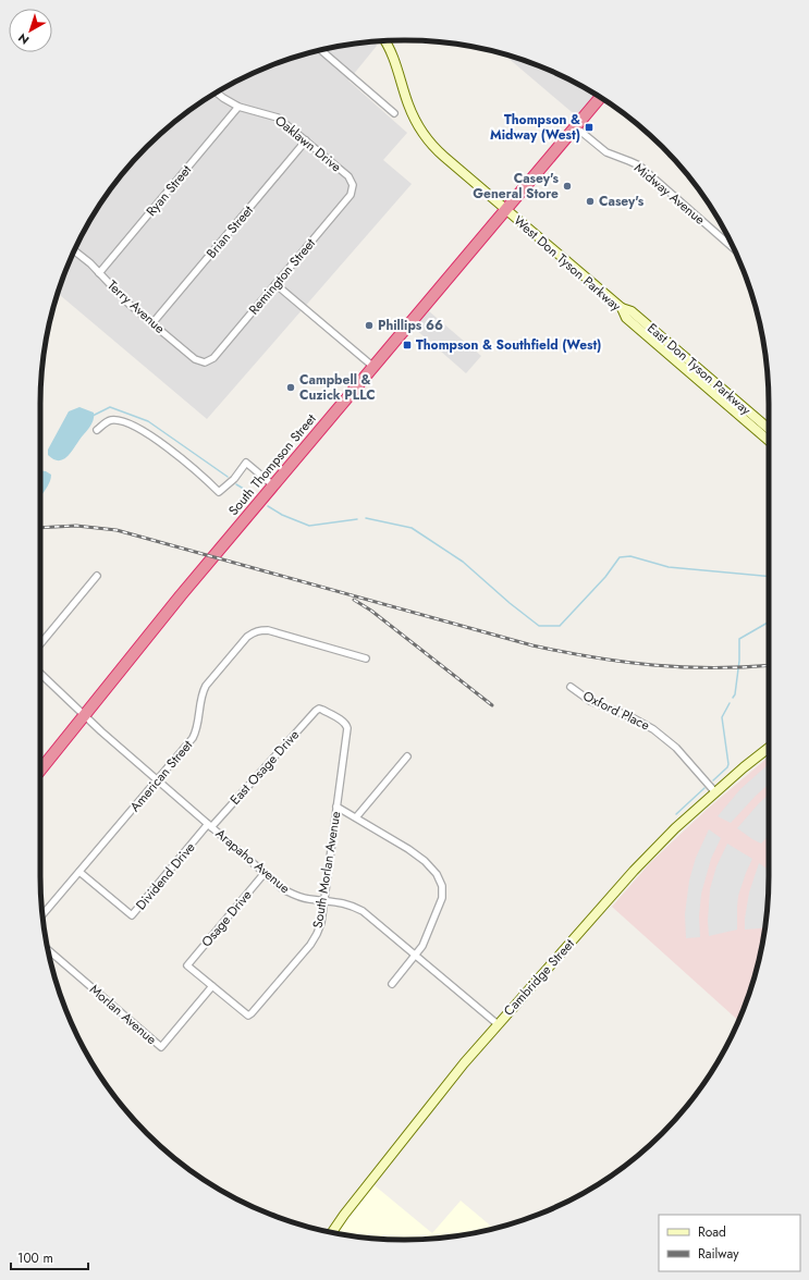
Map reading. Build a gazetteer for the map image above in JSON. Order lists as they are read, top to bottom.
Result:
{
  "streets": {
    "highway": ["South Thompson Street"],
    "main road": ["West Don Tyson Parkway", "East Don Tyson Parkway", "Cambridge Street"],
    "street": [
      "Oaklawn Drive",
      "Ryan Street",
      "Midway Avenue",
      "Brian Street",
      "Remington Street",
      "Terry Avenue",
      "Oxford Place",
      "East Osage Drive",
      "American Street",
      "Arapaho Avenue",
      "South Morlan Avenue",
      "Dividend Drive",
      "Osage Drive",
      "Morlan Avenue"
    ]
  },
  "crossings": [
    ["Oaklawn Drive", "Ryan Street"],
    ["Oaklawn Drive", "Brian Street"],
    ["Oaklawn Drive", "Remington Street"],
    ["Ryan Street", "Terry Avenue"],
    ["Midway Avenue", "South Thompson Street"],
    ["Brian Street", "Terry Avenue"],
    ["West Don Tyson Parkway", "East Don Tyson Parkway"],
    ["West Don Tyson Parkway", "South Thompson Street"],
    ["Remington Street", "Terry Avenue"],
    ["South Thompson Street", "Arapaho Avenue"],
    ["Oxford Place", "Cambridge Street"],
    ["East Osage Drive", "Arapaho Avenue"],
    ["East Osage Drive", "South Morlan Avenue"],
    ["East Osage Drive", "Dividend Drive"],
    ["American Street", "Arapaho Avenue"],
    ["American Street", "Dividend Drive"],
    ["Arapaho Avenue", "South Morlan Avenue"],
    ["Arapaho Avenue", "Dividend Drive"],
    ["Arapaho Avenue", "Osage Drive"],
    ["Arapaho Avenue", "Cambridge Street"],
    ["South Morlan Avenue", "Osage Drive"],
    ["South Morlan Avenue", "Morlan Avenue"],
    ["Osage Drive", "Morlan Avenue"]
  ],
  "places": {
    "transit": ["Thompson & Midway (West)", "Thompson & Southfield (West)"],
    "other": [
      "Casey's General Store",
      "Casey's",
      "Phillips 66",
      "Campbell & Cuzick PLLC"
    ]
  },
  "legend": ["Road", "Railway"],
  "scale_bar": "100 m",
  "north": "bottom left"
}
